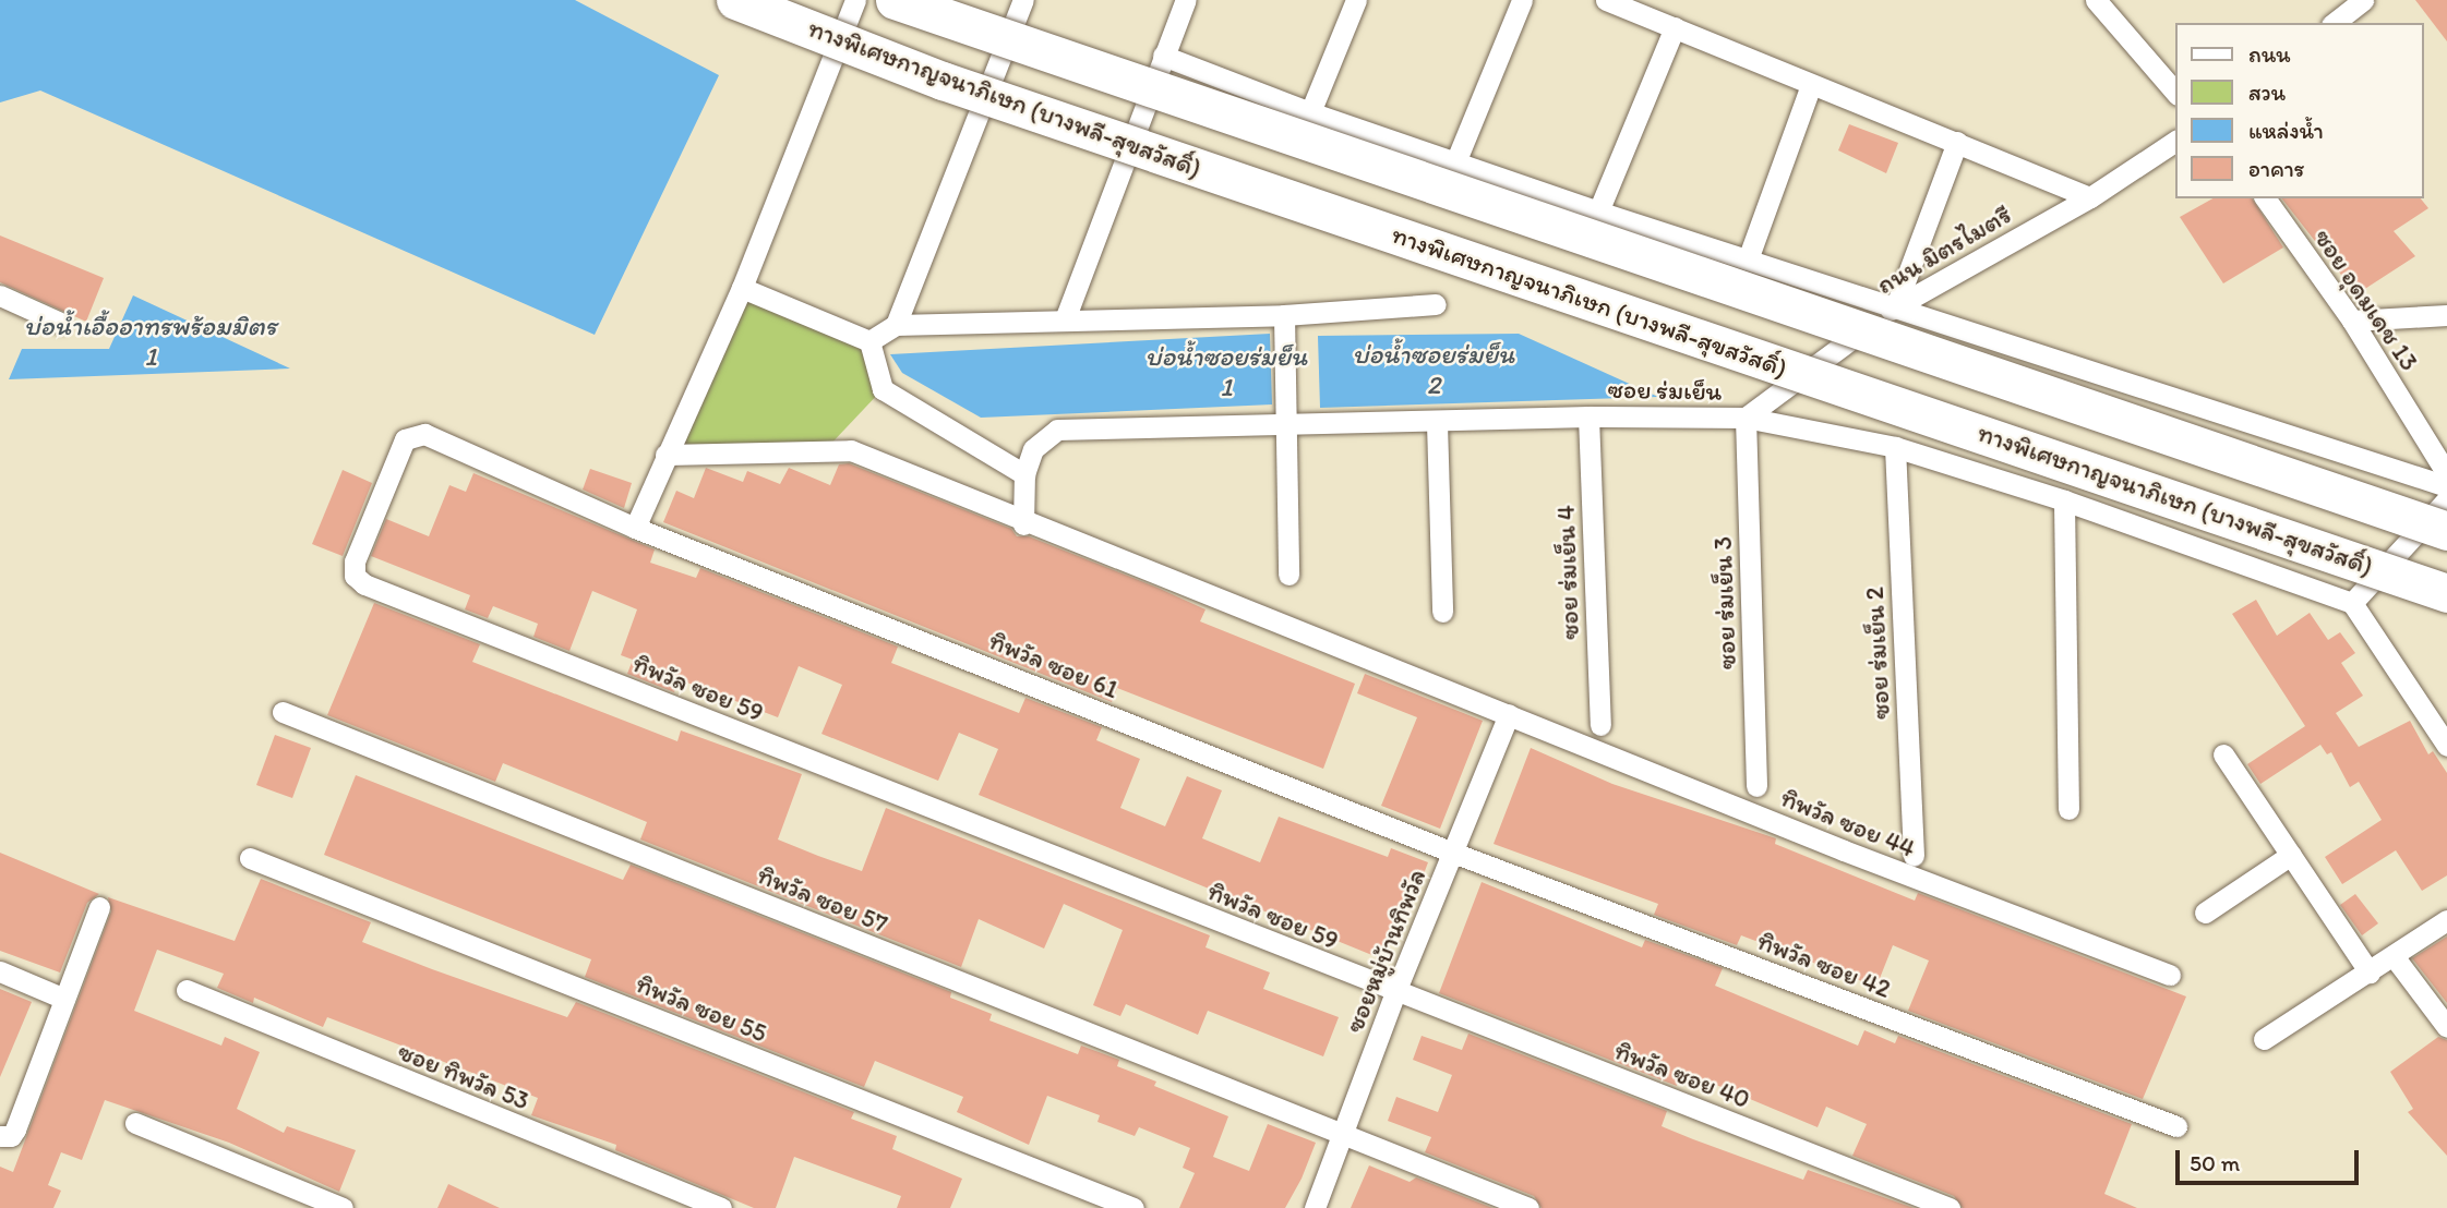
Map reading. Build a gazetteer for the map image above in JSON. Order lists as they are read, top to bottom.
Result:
{
  "streets": {
    "highway": ["ทางพิเศษกาญจนาภิเษก (บางพลี-สุขสวัสดิ์)"],
    "street": [
      "ถนน มิตรไมตรี",
      "ซอย อุดมเดช 13",
      "ซอย ร่มเย็น",
      "ซอย ร่มเย็น 4",
      "ซอย ร่มเย็น 3",
      "ซอย ร่มเย็น 2",
      "ทิพวัล ซอย 61",
      "ทิพวัล ซอย 59",
      "ทิพวัล ซอย 44",
      "ทิพวัล ซอย 57",
      "ซอยหมู่บ้านทิพวัล",
      "ทิพวัล ซอย 42",
      "ทิพวัล ซอย 55",
      "ทิพวัล ซอย 40",
      "ซอย ทิพวัล 53"
    ]
  },
  "crossings": [
    ["ถนน มิตรไมตรี", "ซอย ร่มเย็น"],
    ["ถนน มิตรไมตรี", "ซอย ร่มเย็น 3"],
    ["ซอย ร่มเย็น", "ซอย ร่มเย็น 4"],
    ["ซอย ร่มเย็น", "ซอย ร่มเย็น 3"],
    ["ซอย ร่มเย็น", "ซอย ร่มเย็น 2"],
    ["ซอย ร่มเย็น", "ทิพวัล ซอย 44"],
    ["ทิพวัล ซอย 61", "ทิพวัล ซอย 59"],
    ["ทิพวัล ซอย 61", "ซอยหมู่บ้านทิพวัล"],
    ["ทิพวัล ซอย 61", "ทิพวัล ซอย 42"],
    ["ทิพวัล ซอย 59", "ซอยหมู่บ้านทิพวัล"],
    ["ทิพวัล ซอย 59", "ทิพวัล ซอย 40"],
    ["ทิพวัล ซอย 44", "ซอยหมู่บ้านทิพวัล"],
    ["ทิพวัล ซอย 57", "ซอยหมู่บ้านทิพวัล"],
    ["ซอยหมู่บ้านทิพวัล", "ทิพวัล ซอย 42"],
    ["ซอยหมู่บ้านทิพวัล", "ทิพวัล ซอย 40"]
  ],
  "water": ["บ่อน้ำเอื้ออาทรพร้อมมิตร 1", "บ่อน้ำซอยร่มย็น 2", "บ่อน้ำซอยร่มย็น 1"],
  "legend": [
    "ถนน",
    "สวน",
    "แหล่งน้ำ",
    "อาคาร"
  ],
  "scale_bar": "50 m"
}
